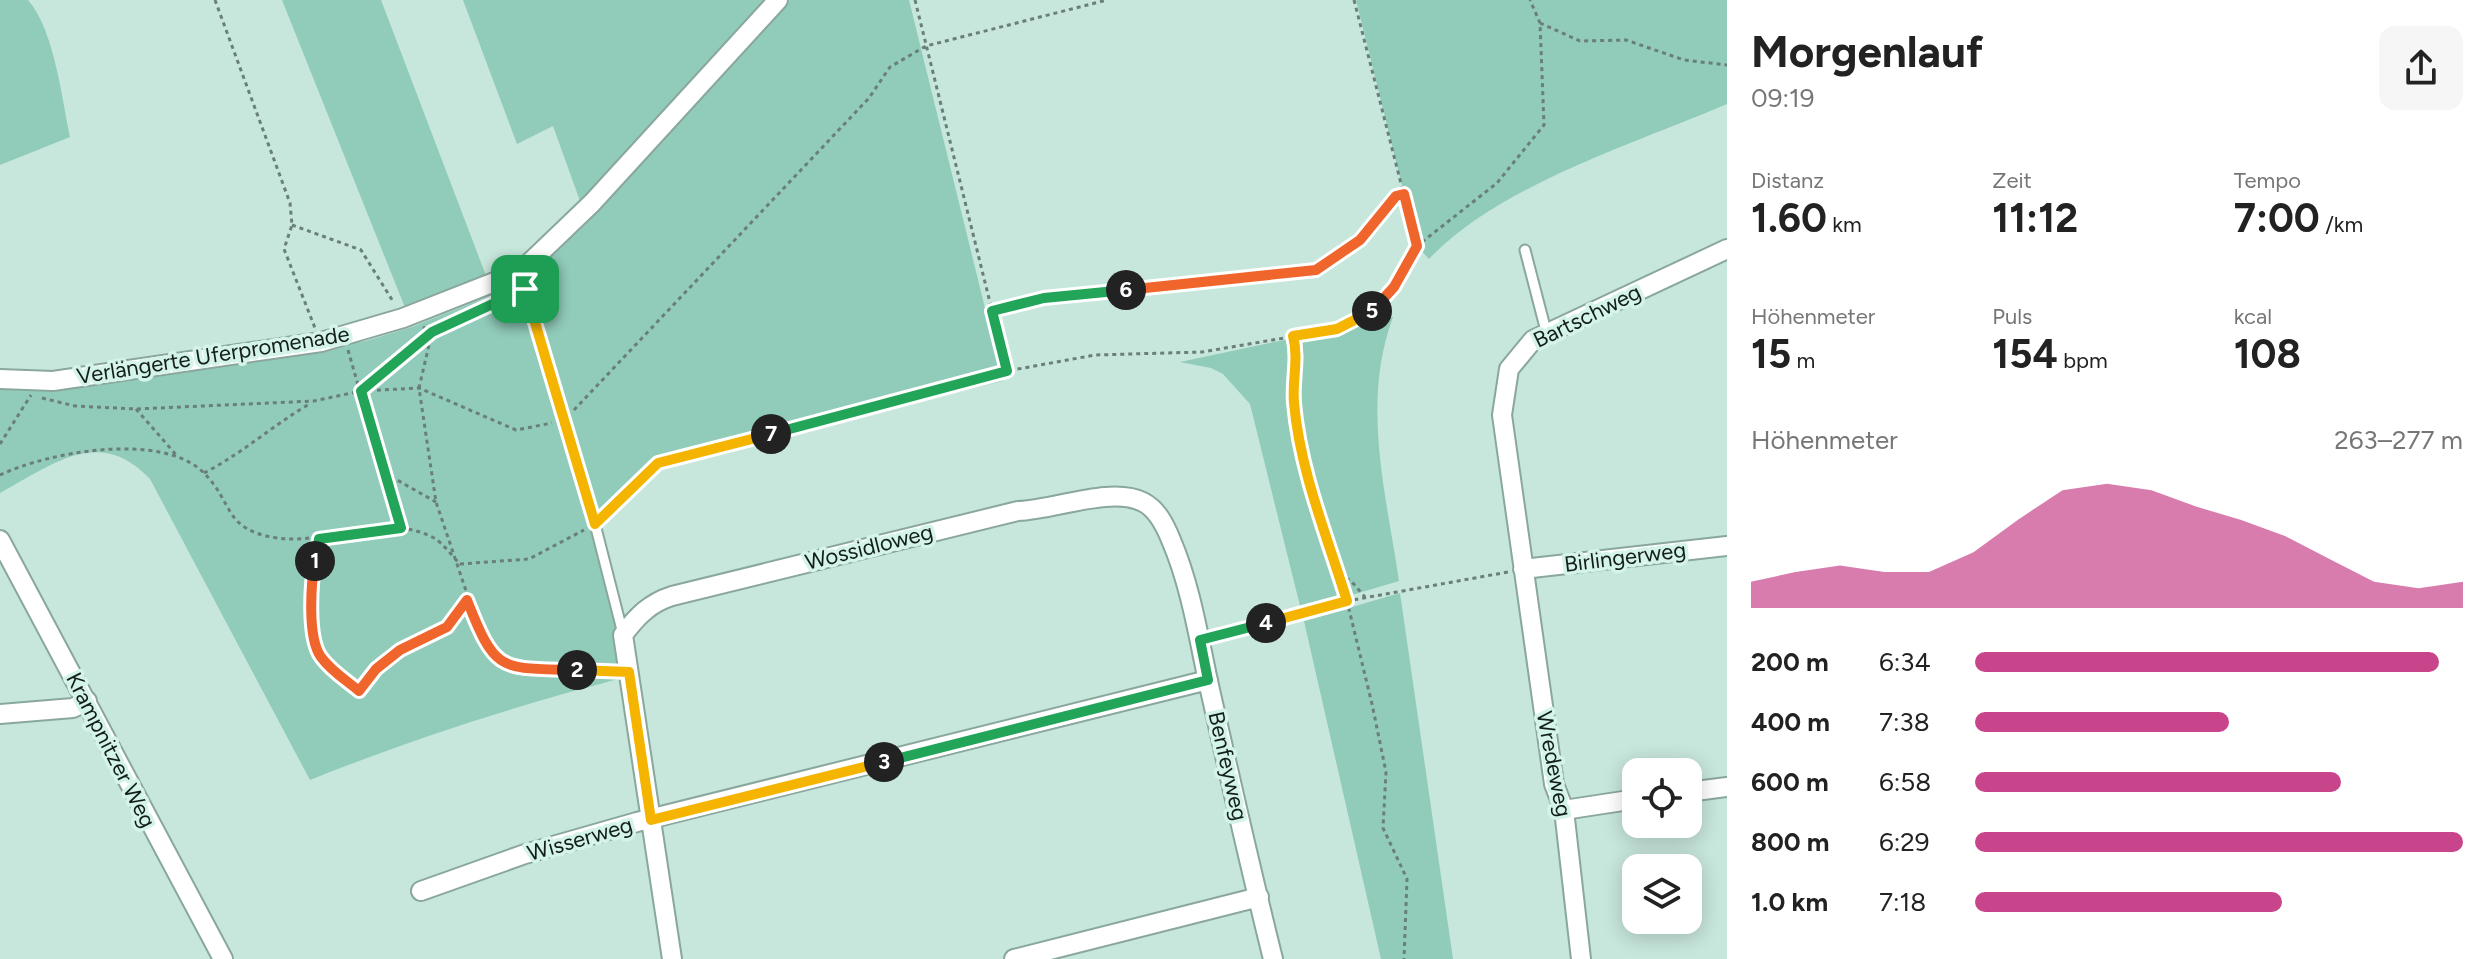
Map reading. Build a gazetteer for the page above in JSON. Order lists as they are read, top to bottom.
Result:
{
  "streets": {
    "street": [
      "Bartschweg",
      "Verlängerte Uferpromenade",
      "Wossidloweg",
      "Birlingerweg",
      "Krampnitzer Weg",
      "Wredeweg",
      "Benfeyweg",
      "Wisserweg"
    ]
  },
  "crossings": [
    ["Bartschweg", "Birlingerweg"],
    ["Bartschweg", "Wredeweg"],
    ["Wossidloweg", "Benfeyweg"],
    ["Birlingerweg", "Wredeweg"],
    ["Benfeyweg", "Wisserweg"]
  ],
  "page": {
    "heading": ["Morgenlauf", "09:19"],
    "stats": [
      ["Distanz", "1.60 km"],
      ["Zeit", "11:12"],
      ["Tempo", "7:00 /km"],
      ["Höhenmeter", "15 m"],
      ["Puls", "154 bpm"],
      ["kcal", "108"]
    ],
    "pins": [
      "6",
      "5",
      "7",
      "1",
      "4",
      "2",
      "3"
    ],
    "chart": ["Höhenmeter", "263–277 m"],
    "list": [
      {
        "name": "200 m",
        "note": "6:34"
      },
      {
        "name": "400 m",
        "note": "7:38"
      },
      {
        "name": "600 m",
        "note": "6:58"
      },
      {
        "name": "800 m",
        "note": "6:29"
      },
      {
        "name": "1.0 km",
        "note": "7:18"
      }
    ]
  }
}
